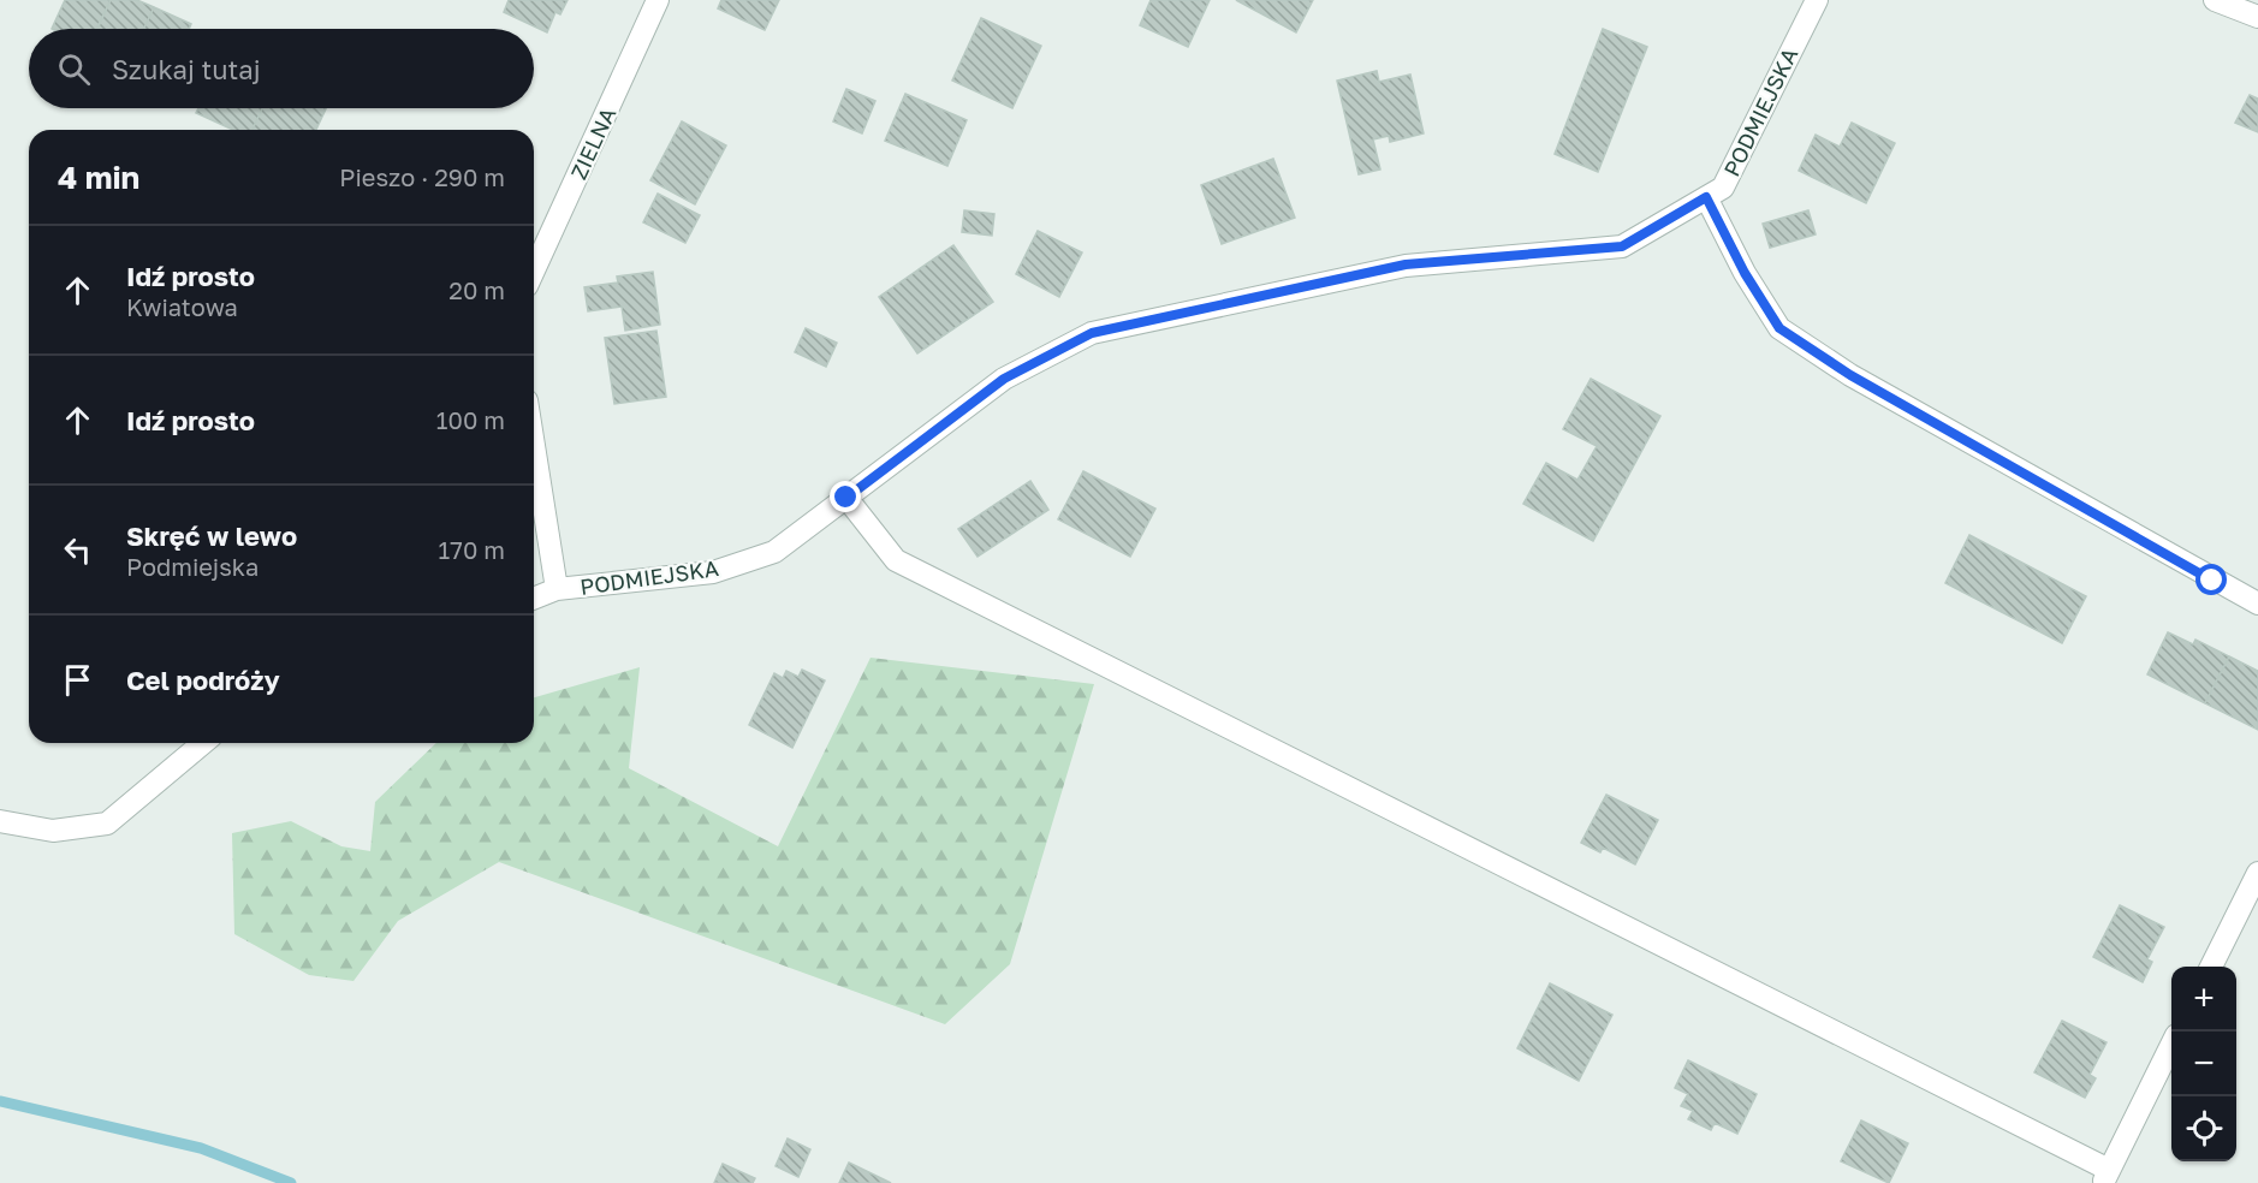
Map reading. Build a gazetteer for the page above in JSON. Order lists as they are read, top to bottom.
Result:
{
  "streets": {
    "street": ["PODMIEJSKA", "ZIELNA"]
  },
  "page": {
    "search": "Szukaj tutaj",
    "heading": ["4 min", "Pieszo · 290 m"],
    "list": [
      ["Idź prosto", "Kwiatowa", "20 m"],
      ["Idź prosto", "100 m"],
      ["Skręć w lewo", "Podmiejska", "170 m"],
      "Cel podróży"
    ],
    "map_buttons": ["+", "−"]
  }
}
